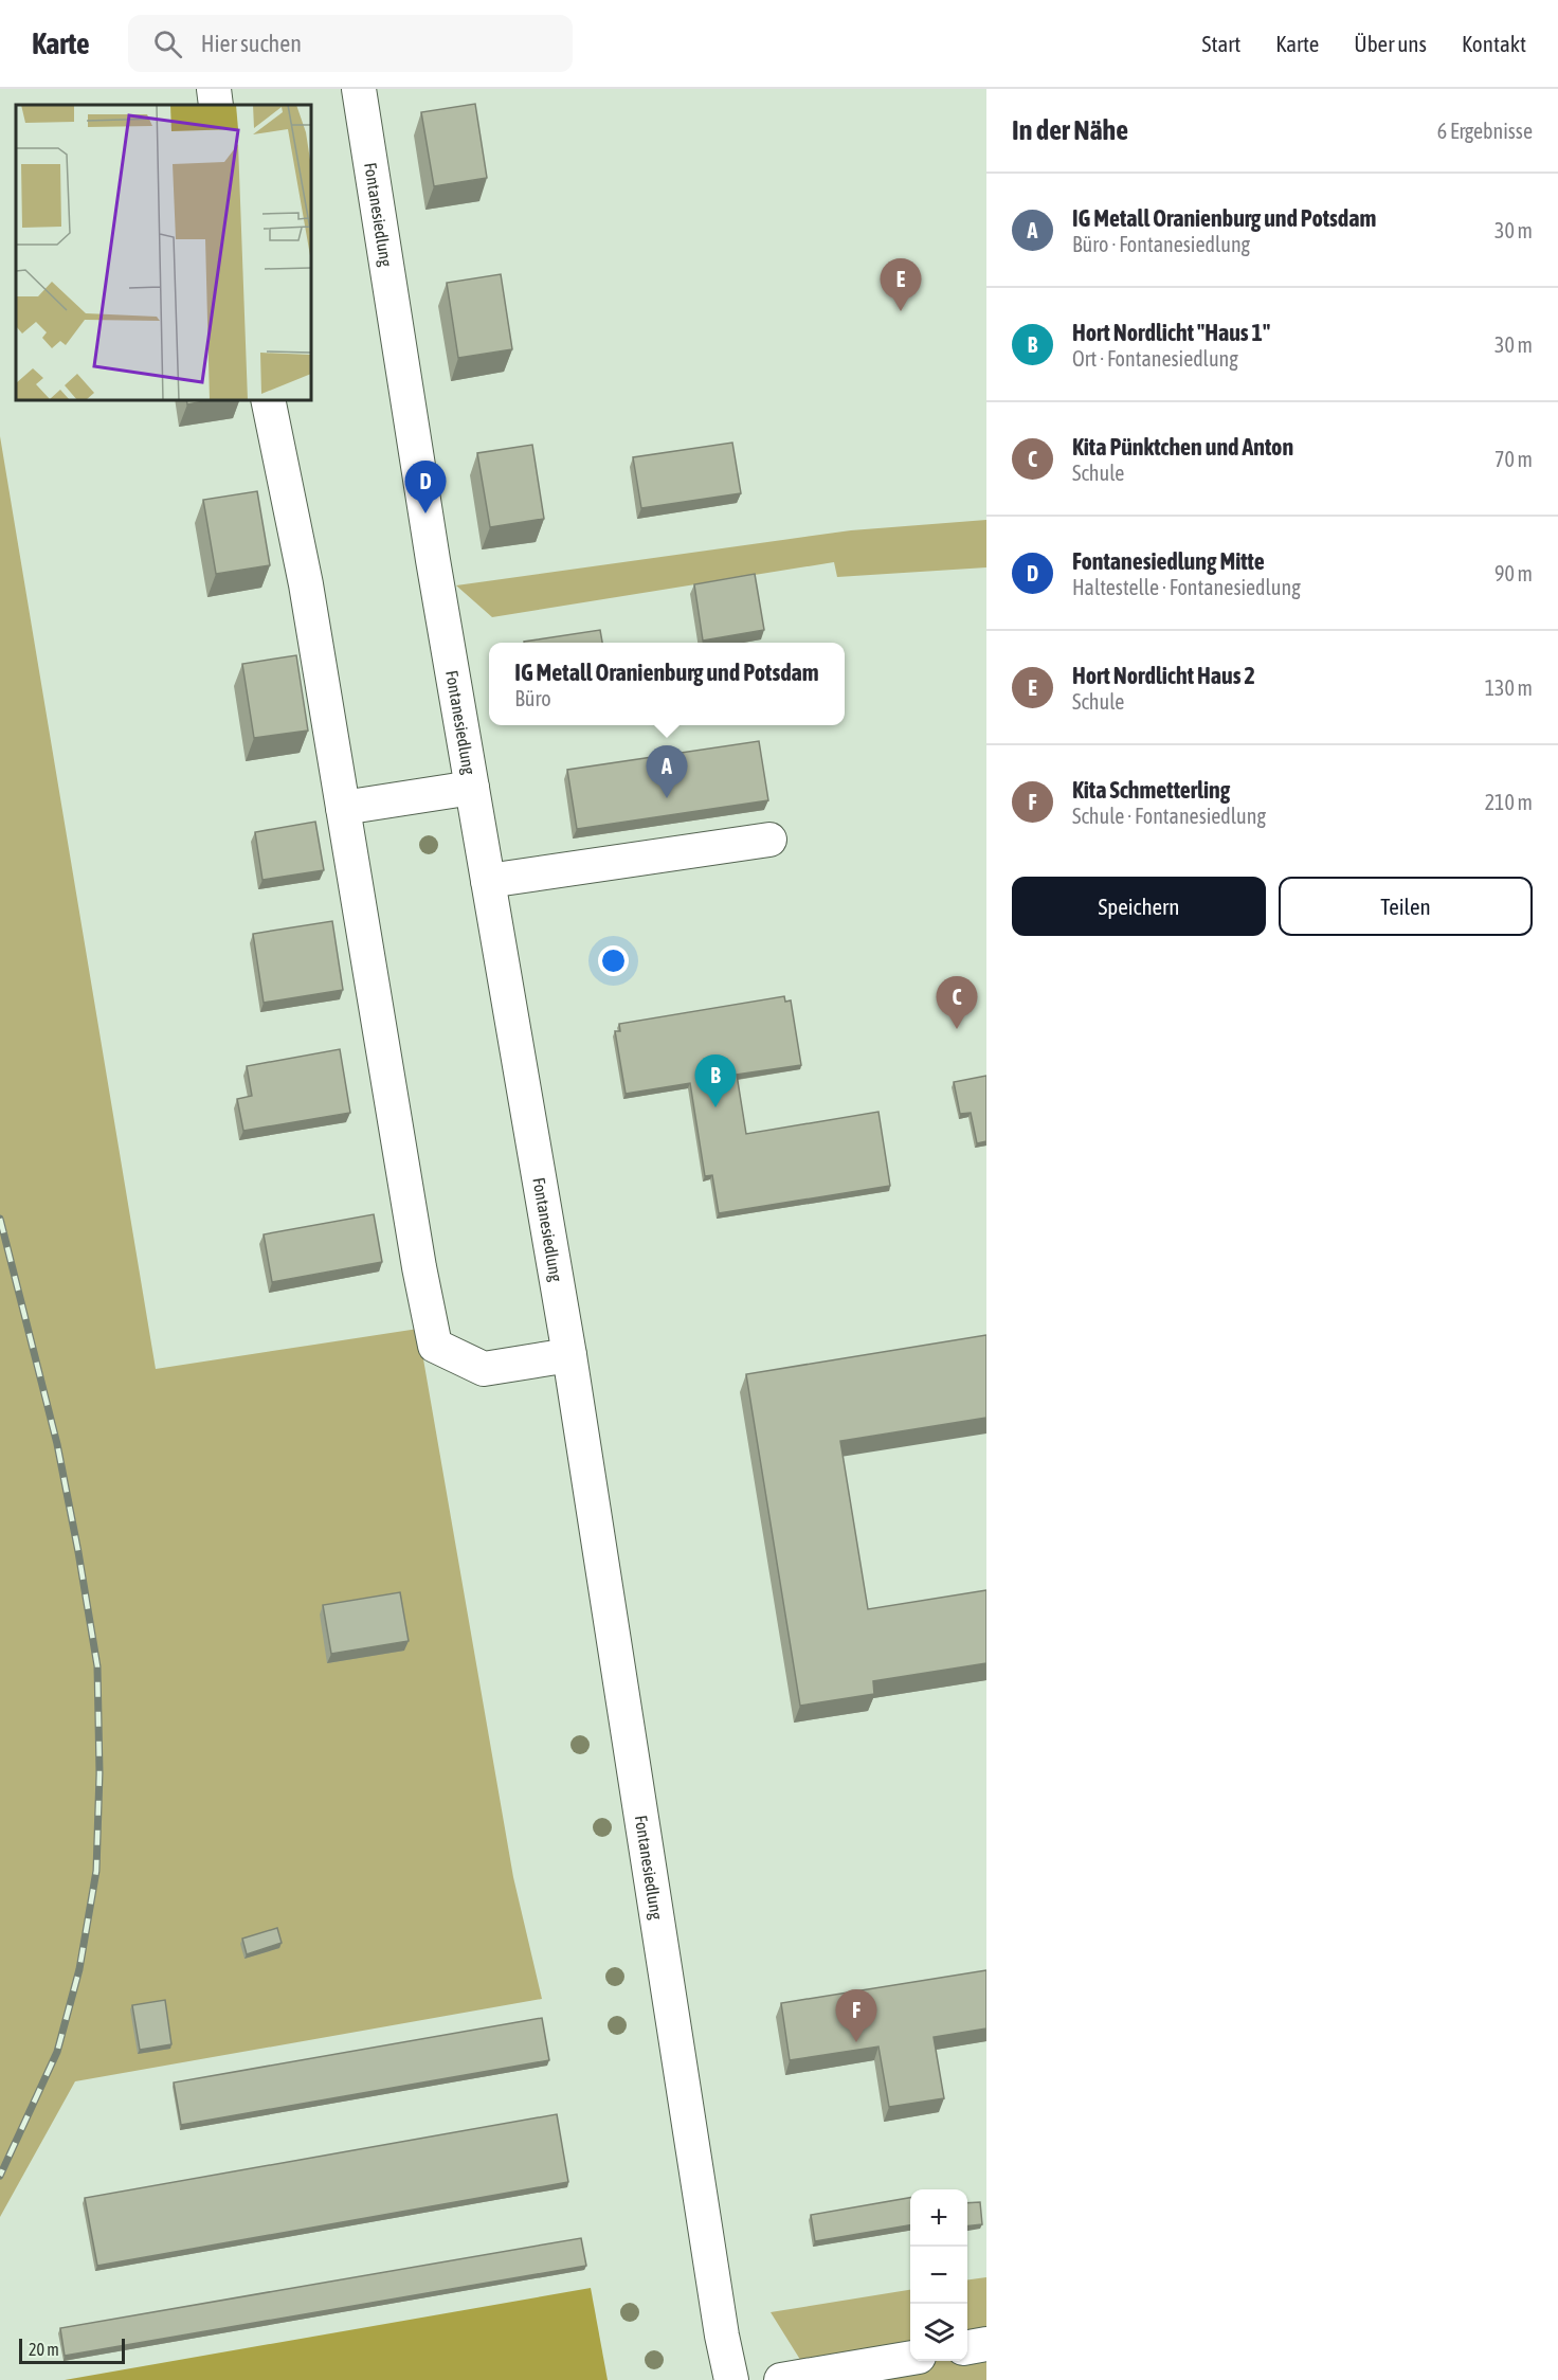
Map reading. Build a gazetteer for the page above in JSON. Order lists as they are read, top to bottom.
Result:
{
  "streets": {
    "street": ["Fontanesiedlung"]
  },
  "scale_bar": "20 m",
  "page": {
    "header": "Karte",
    "search": "Hier suchen",
    "nav": [
      "Start",
      "Karte",
      "Über uns",
      "Kontakt"
    ],
    "heading": ["In der Nähe", "6 Ergebnisse"],
    "list": [
      {
        "mark": "A",
        "name": "IG Metall Oranienburg und Potsdam",
        "note": "Büro · Fontanesiedlung",
        "value": "30 m"
      },
      {
        "mark": "B",
        "name": "Hort Nordlicht \"Haus 1\"",
        "note": "Ort · Fontanesiedlung",
        "value": "30 m"
      },
      {
        "mark": "C",
        "name": "Kita Pünktchen und Anton",
        "note": "Schule",
        "value": "70 m"
      },
      {
        "mark": "D",
        "name": "Fontanesiedlung Mitte",
        "note": "Haltestelle · Fontanesiedlung",
        "value": "90 m"
      },
      {
        "mark": "E",
        "name": "Hort Nordlicht Haus 2",
        "note": "Schule",
        "value": "130 m"
      },
      {
        "mark": "F",
        "name": "Kita Schmetterling",
        "note": "Schule · Fontanesiedlung",
        "value": "210 m"
      }
    ],
    "pins": [
      "E",
      "D",
      "A",
      "C",
      "B",
      "F"
    ],
    "popup": ["IG Metall Oranienburg und Potsdam", "Büro"],
    "buttons": ["Speichern", "Teilen"],
    "map_buttons": ["+", "−"],
    "scale": "20 m"
  }
}
